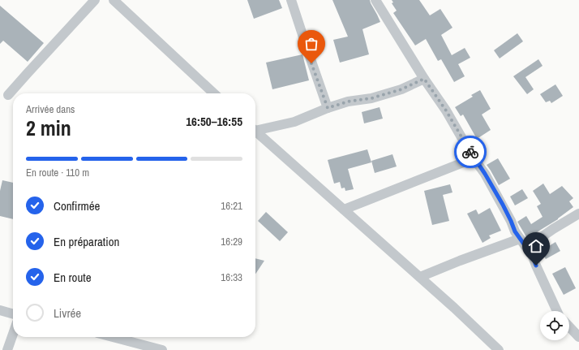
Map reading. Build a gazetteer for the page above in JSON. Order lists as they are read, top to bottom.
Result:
{
  "page": {
    "heading": ["2 min", "Arrivée dans", "16:50–16:55"],
    "bar": "En route · 110 m",
    "list": [
      ["Confirmée", "16:21"],
      ["En préparation", "16:29"],
      ["En route", "16:33"],
      "Livrée"
    ]
  }
}
